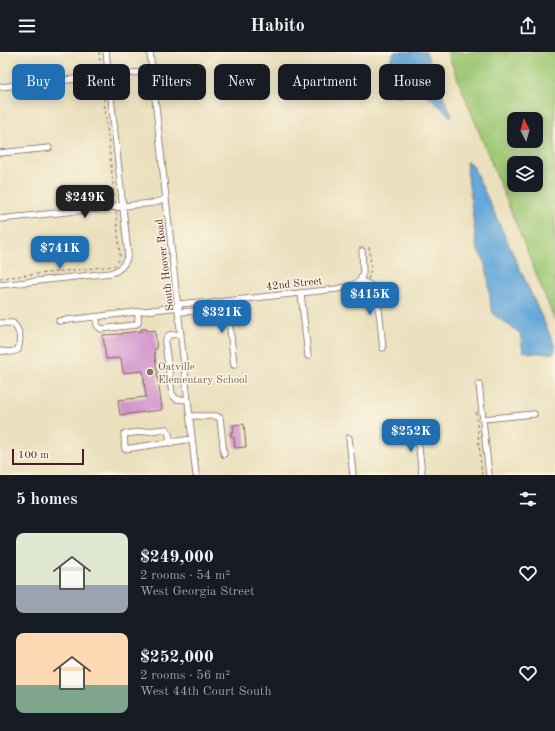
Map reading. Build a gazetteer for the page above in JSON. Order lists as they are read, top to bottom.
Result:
{
  "streets": {
    "street": ["South Hoover Road", "42nd Street"]
  },
  "crossings": [
    ["South Hoover Road", "42nd Street"]
  ],
  "places": ["Oatville Elementary School"],
  "scale_bar": "100 m",
  "north": "top",
  "page": {
    "header": "Habito",
    "chip": [
      "Buy",
      "Rent",
      "Filters",
      "New",
      "Apartment",
      "House"
    ],
    "price": [
      "$249K",
      "$741K",
      "$415K",
      "$321K",
      "$252K"
    ],
    "scale": "100 m",
    "heading": "5 homes",
    "list": [
      {
        "name": "$249,000",
        "note": "2 rooms · 54 m² · West Georgia Street"
      },
      {
        "name": "$252,000",
        "note": "2 rooms · 56 m² · West 44th Court South"
      }
    ]
  }
}
